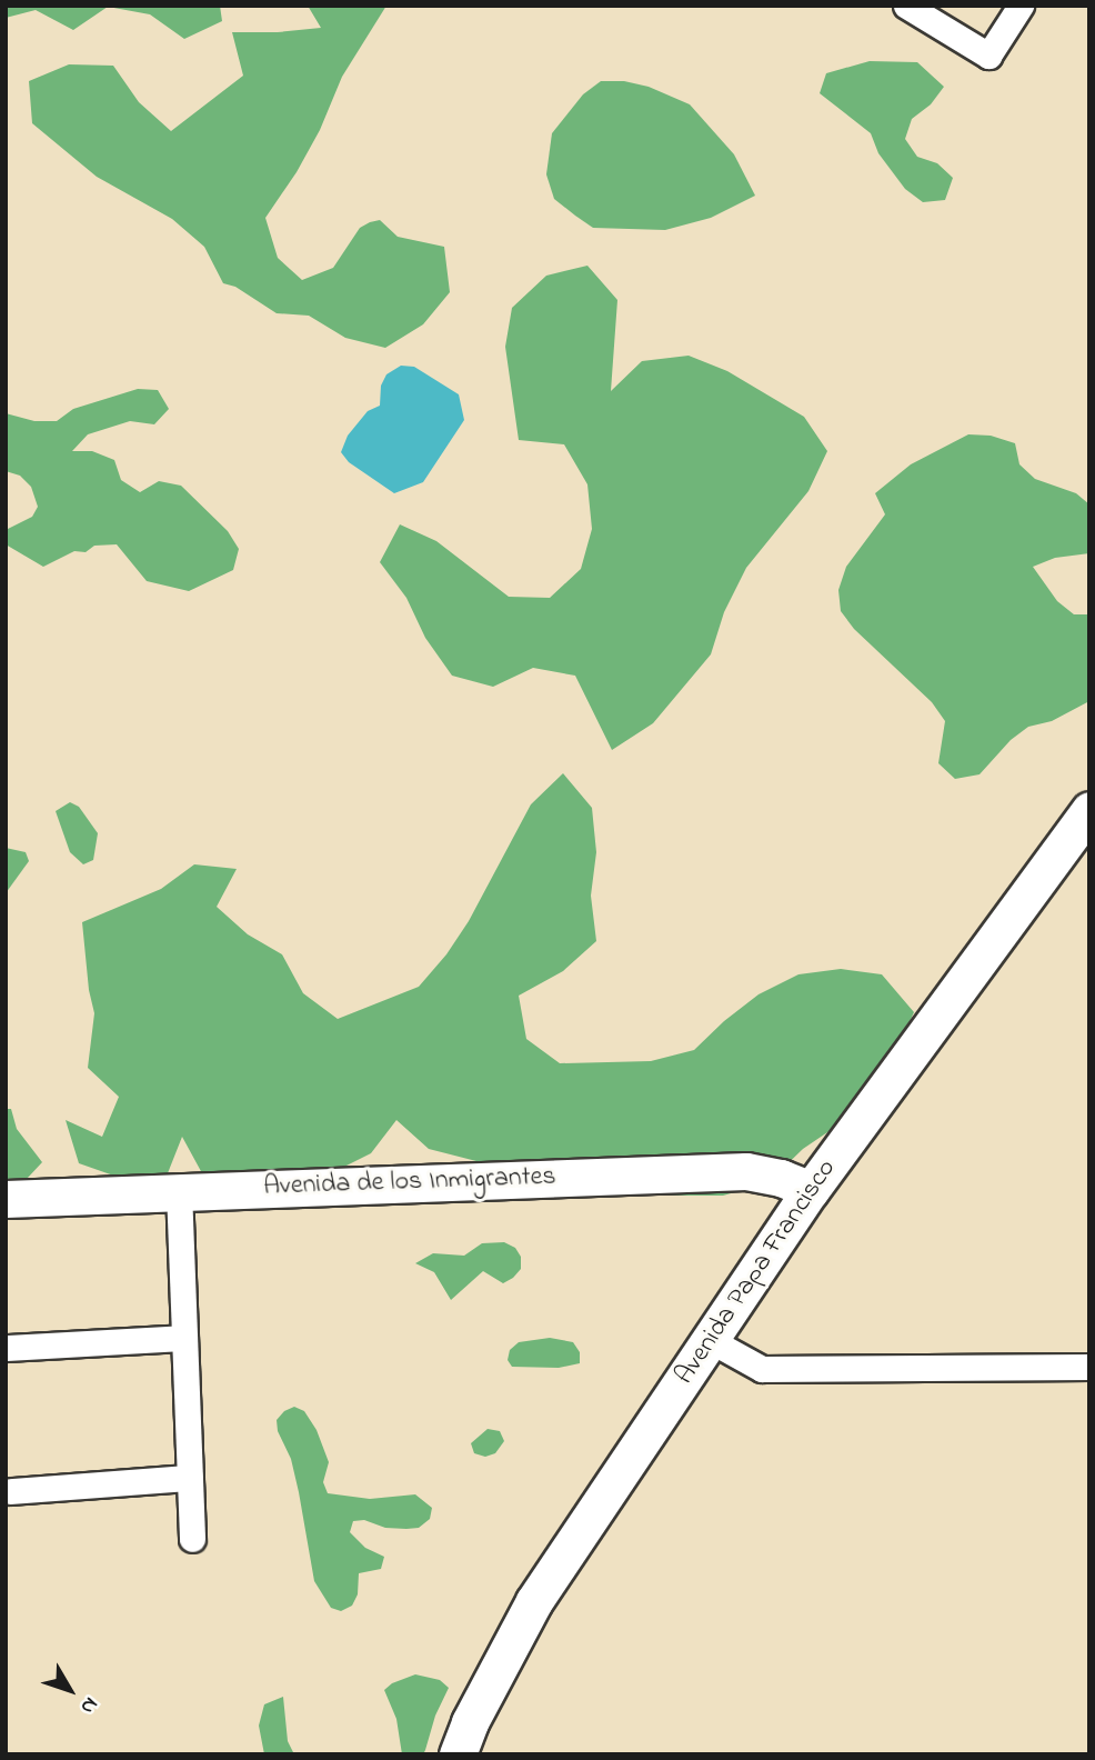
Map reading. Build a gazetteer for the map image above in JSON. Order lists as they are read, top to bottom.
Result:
{
  "streets": {
    "main road": ["Avenida de los Inmigrantes", "Avenida Papa Francisco"]
  },
  "crossings": [
    ["Avenida de los Inmigrantes", "Avenida Papa Francisco"]
  ],
  "north": "bottom right"
}
